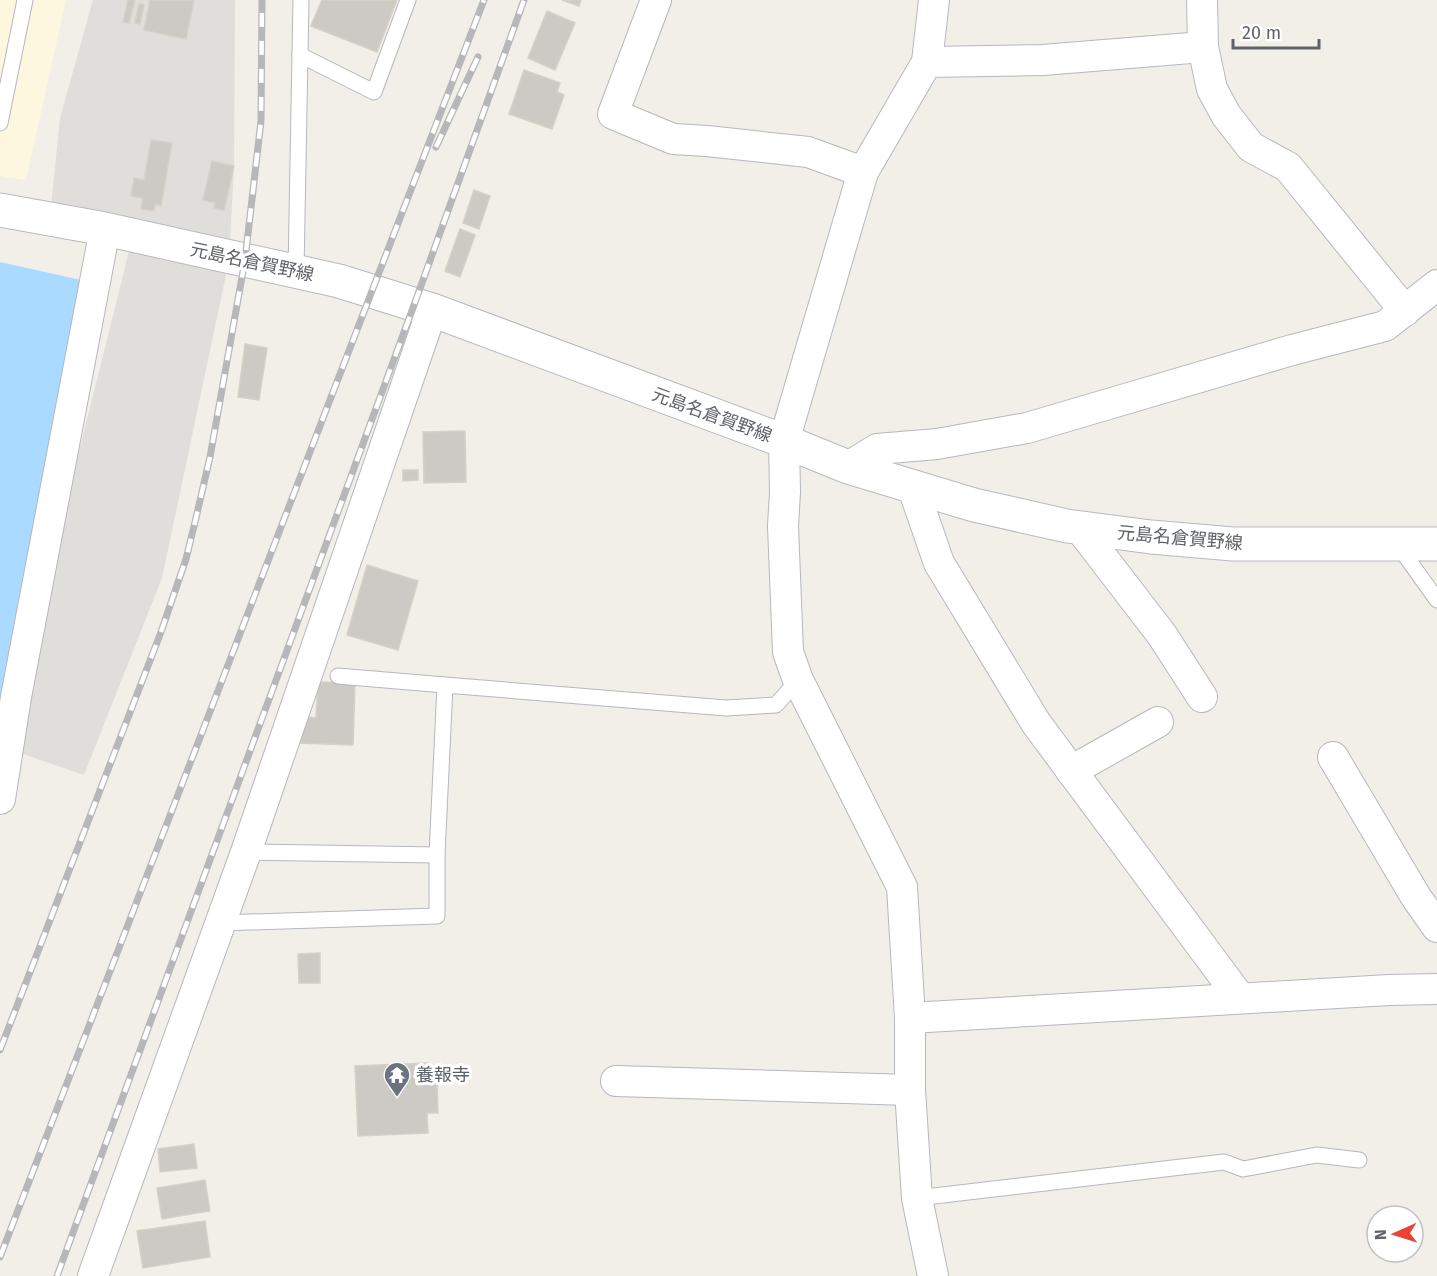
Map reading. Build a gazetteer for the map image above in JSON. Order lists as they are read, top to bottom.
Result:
{
  "streets": {
    "main road": ["元島名倉賀野線"]
  },
  "places": {
    "temple": ["養報寺"]
  },
  "scale_bar": "20 m",
  "north": "left"
}
